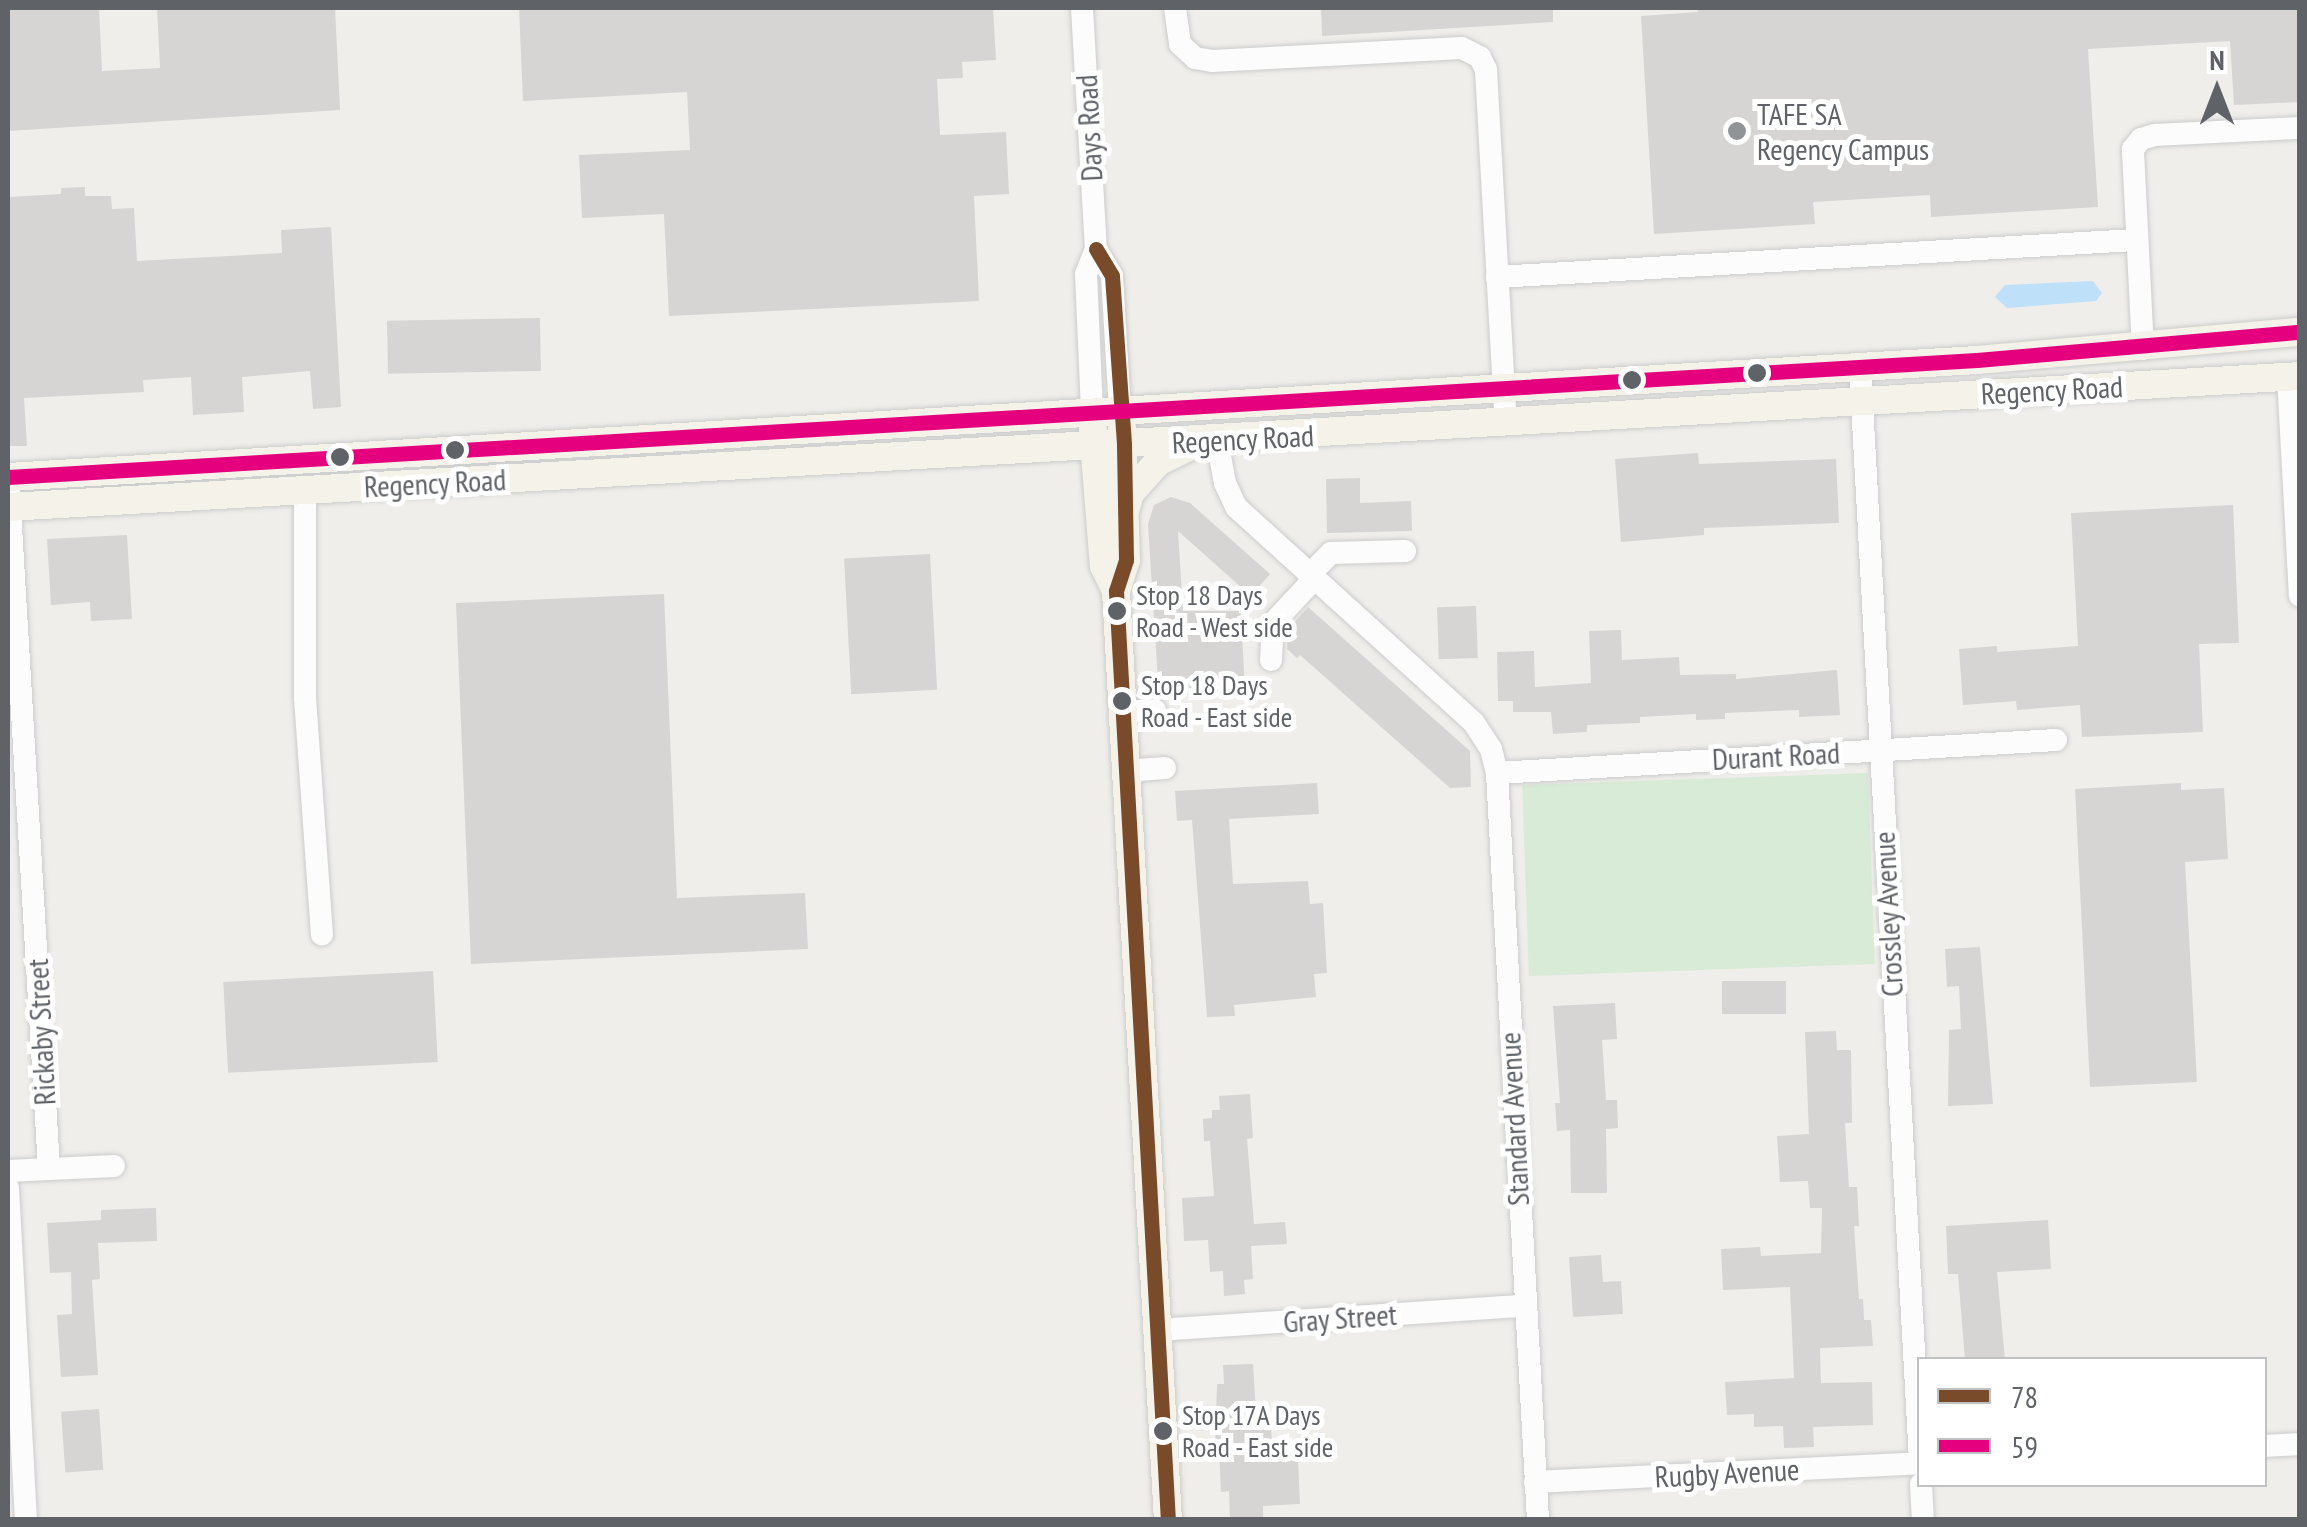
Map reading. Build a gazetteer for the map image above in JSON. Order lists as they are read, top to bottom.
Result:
{
  "streets": {
    "main road": ["Days Road", "Regency Road"],
    "street": [
      "Durant Road",
      "Crossley Avenue",
      "Rickaby Street",
      "Standard Avenue",
      "Gray Street",
      "Rugby Avenue"
    ]
  },
  "crossings": [
    ["Days Road", "Regency Road"],
    ["Days Road", "Gray Street"],
    ["Regency Road", "Crossley Avenue"],
    ["Regency Road", "Rickaby Street"],
    ["Durant Road", "Crossley Avenue"],
    ["Durant Road", "Standard Avenue"],
    ["Standard Avenue", "Gray Street"],
    ["Standard Avenue", "Rugby Avenue"]
  ],
  "places": [
    "TAFE SA Regency Campus",
    "Stop 18 Days Road - West side",
    "Stop 18 Days Road - East side",
    "Stop 17A Days Road - East side"
  ],
  "lines": ["transit line 78", "transit line 59"],
  "legend": ["78", "59"],
  "north": "top"
}
